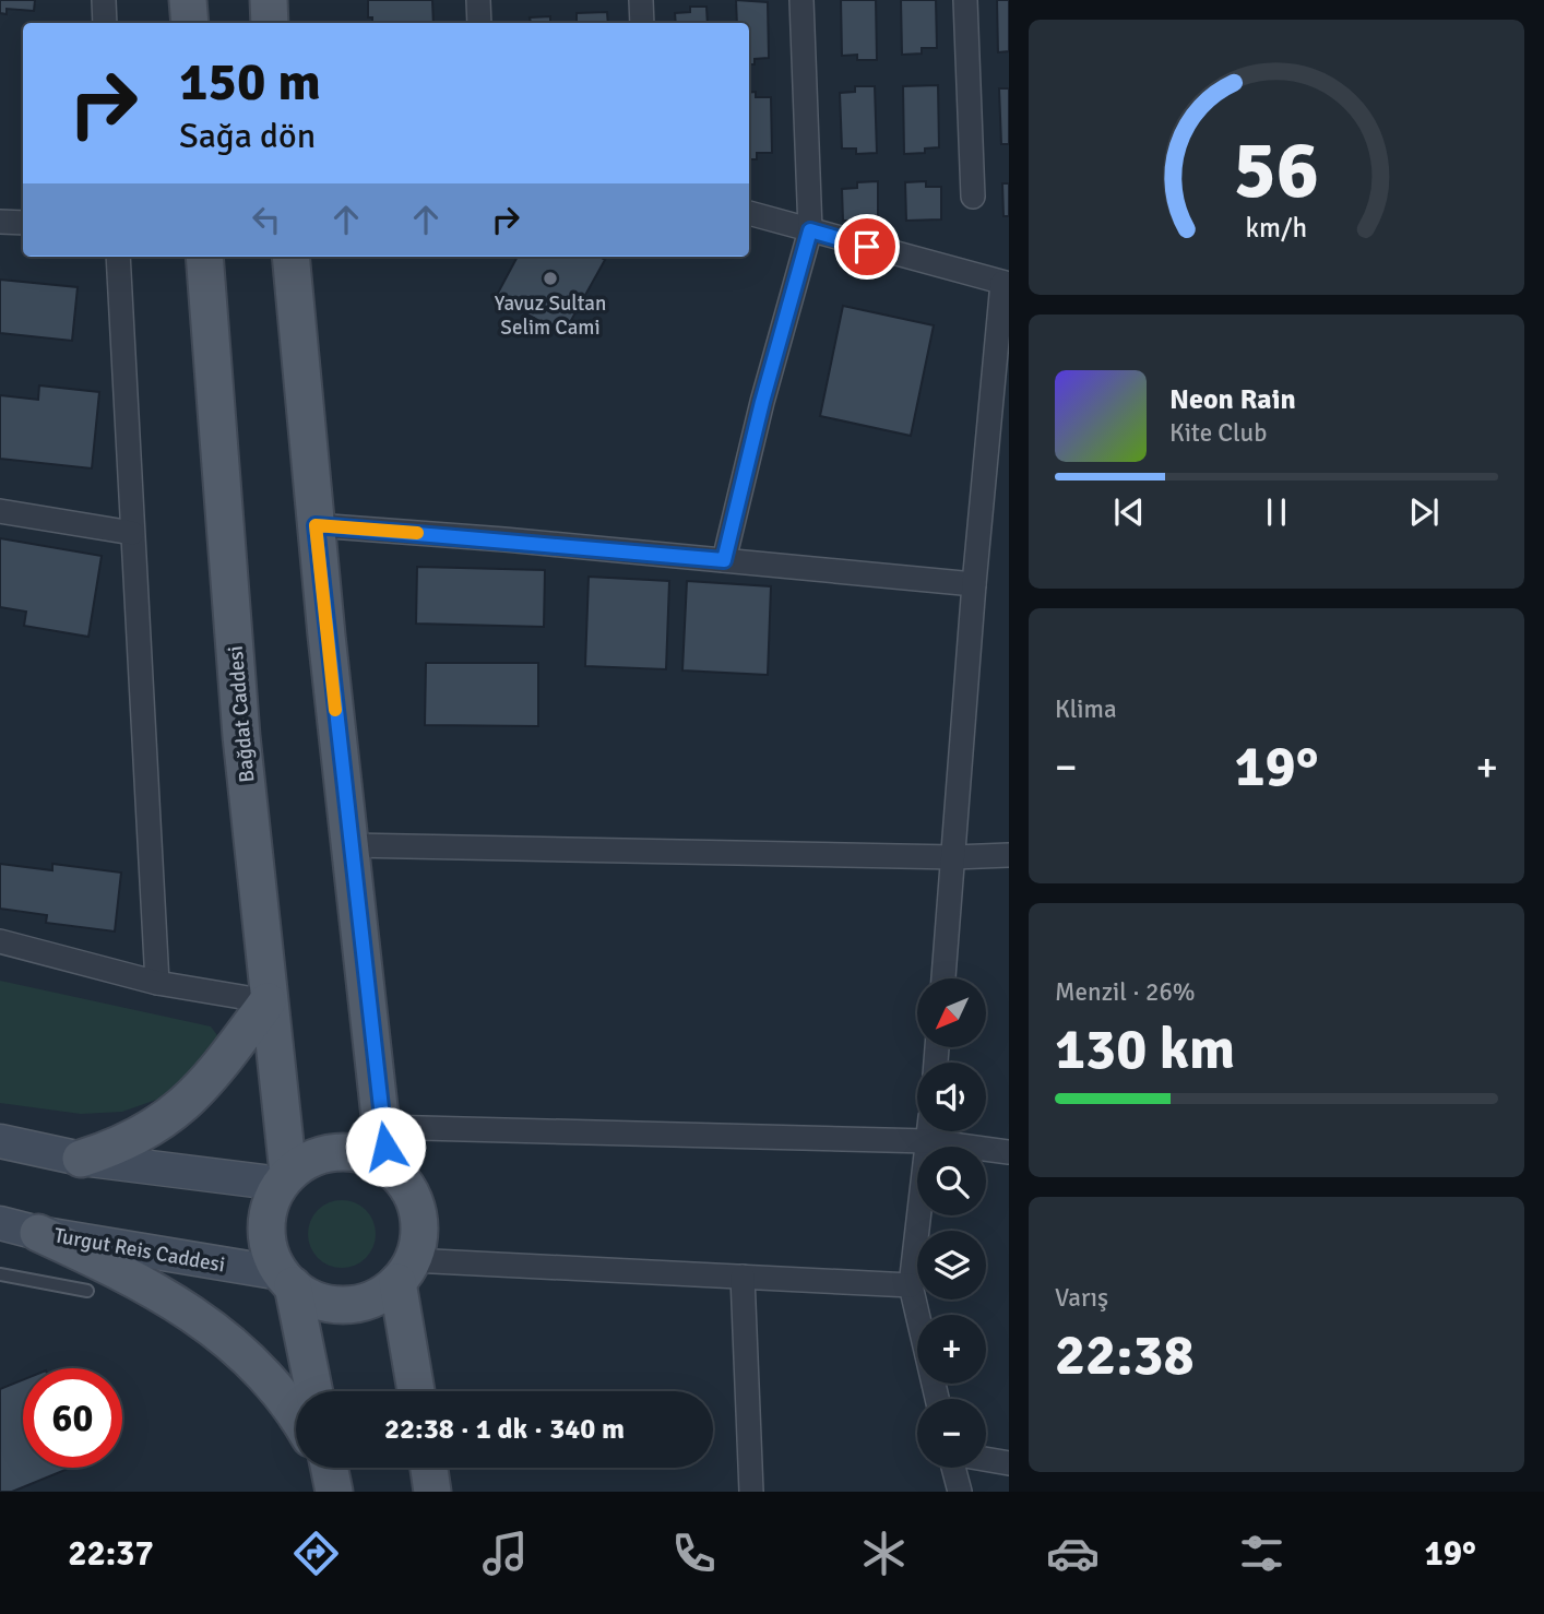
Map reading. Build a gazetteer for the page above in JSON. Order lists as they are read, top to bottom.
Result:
{
  "streets": {
    "main road": ["Bağdat Caddesi"],
    "street": ["Turgut Reis Caddesi"]
  },
  "crossings": [
    ["Bağdat Caddesi", "Turgut Reis Caddesi"]
  ],
  "places": ["Yavuz Sultan Selim Cami"],
  "north": "bottom left",
  "page": {
    "turn": ["150 m", "Sağa dön"],
    "song": ["Neon Rain", "Kite Club"],
    "tile": [
      "Klima",
      ["Menzil · 26%", "130 km"],
      ["Varış", "22:38"]
    ],
    "heat": ["−", "19°", "+"],
    "map_buttons": ["+", "−"],
    "limit": "60",
    "trip": "22:38 · 1 dk · 340 m",
    "tabs": ["22:37", "19°"],
    "gauge": ["56", "km/h"]
  }
}
